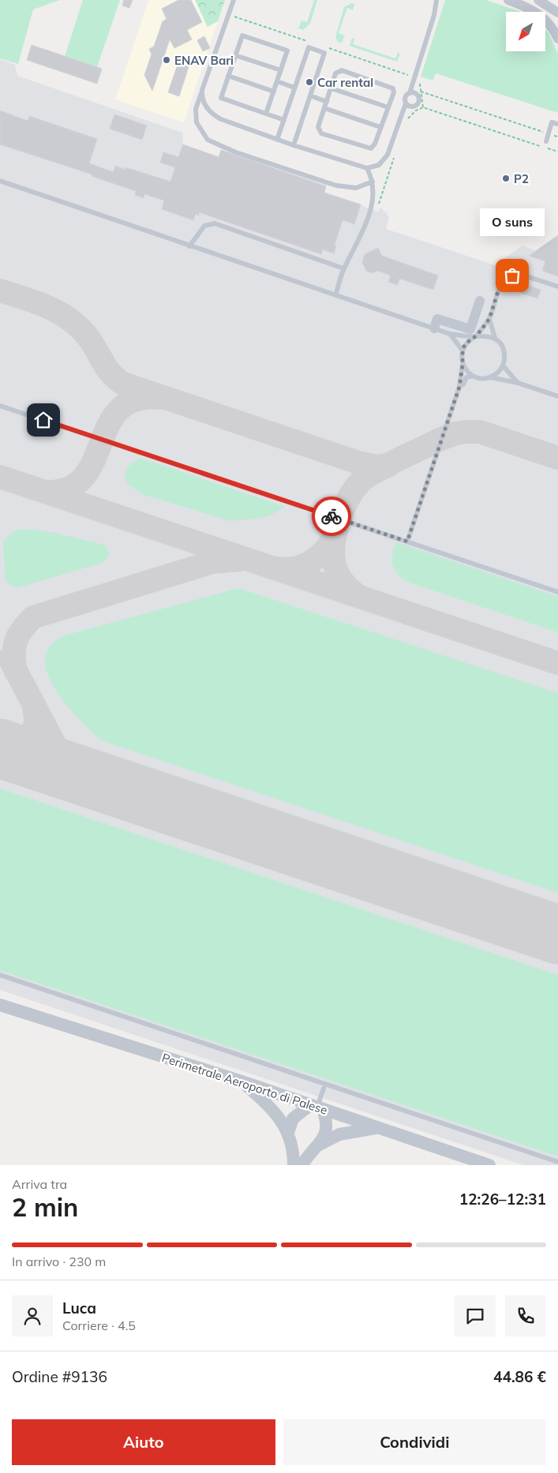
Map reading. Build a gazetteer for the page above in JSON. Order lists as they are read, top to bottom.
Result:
{
  "streets": {
    "street": ["Perimetrale Aeroporto di Palese"]
  },
  "places": [
    "ENAV Bari",
    "Car rental",
    "P2",
    "O suns"
  ],
  "north": "bottom left",
  "page": {
    "bubble": "O suns",
    "heading": ["2 min", "Arriva tra", "12:26–12:31"],
    "panel": [
      "Luca",
      "Corriere · 4.5",
      "Ordine #9136",
      "44.86 €"
    ],
    "bar": "In arrivo · 230 m",
    "buttons": ["Aiuto", "Condividi"]
  }
}
